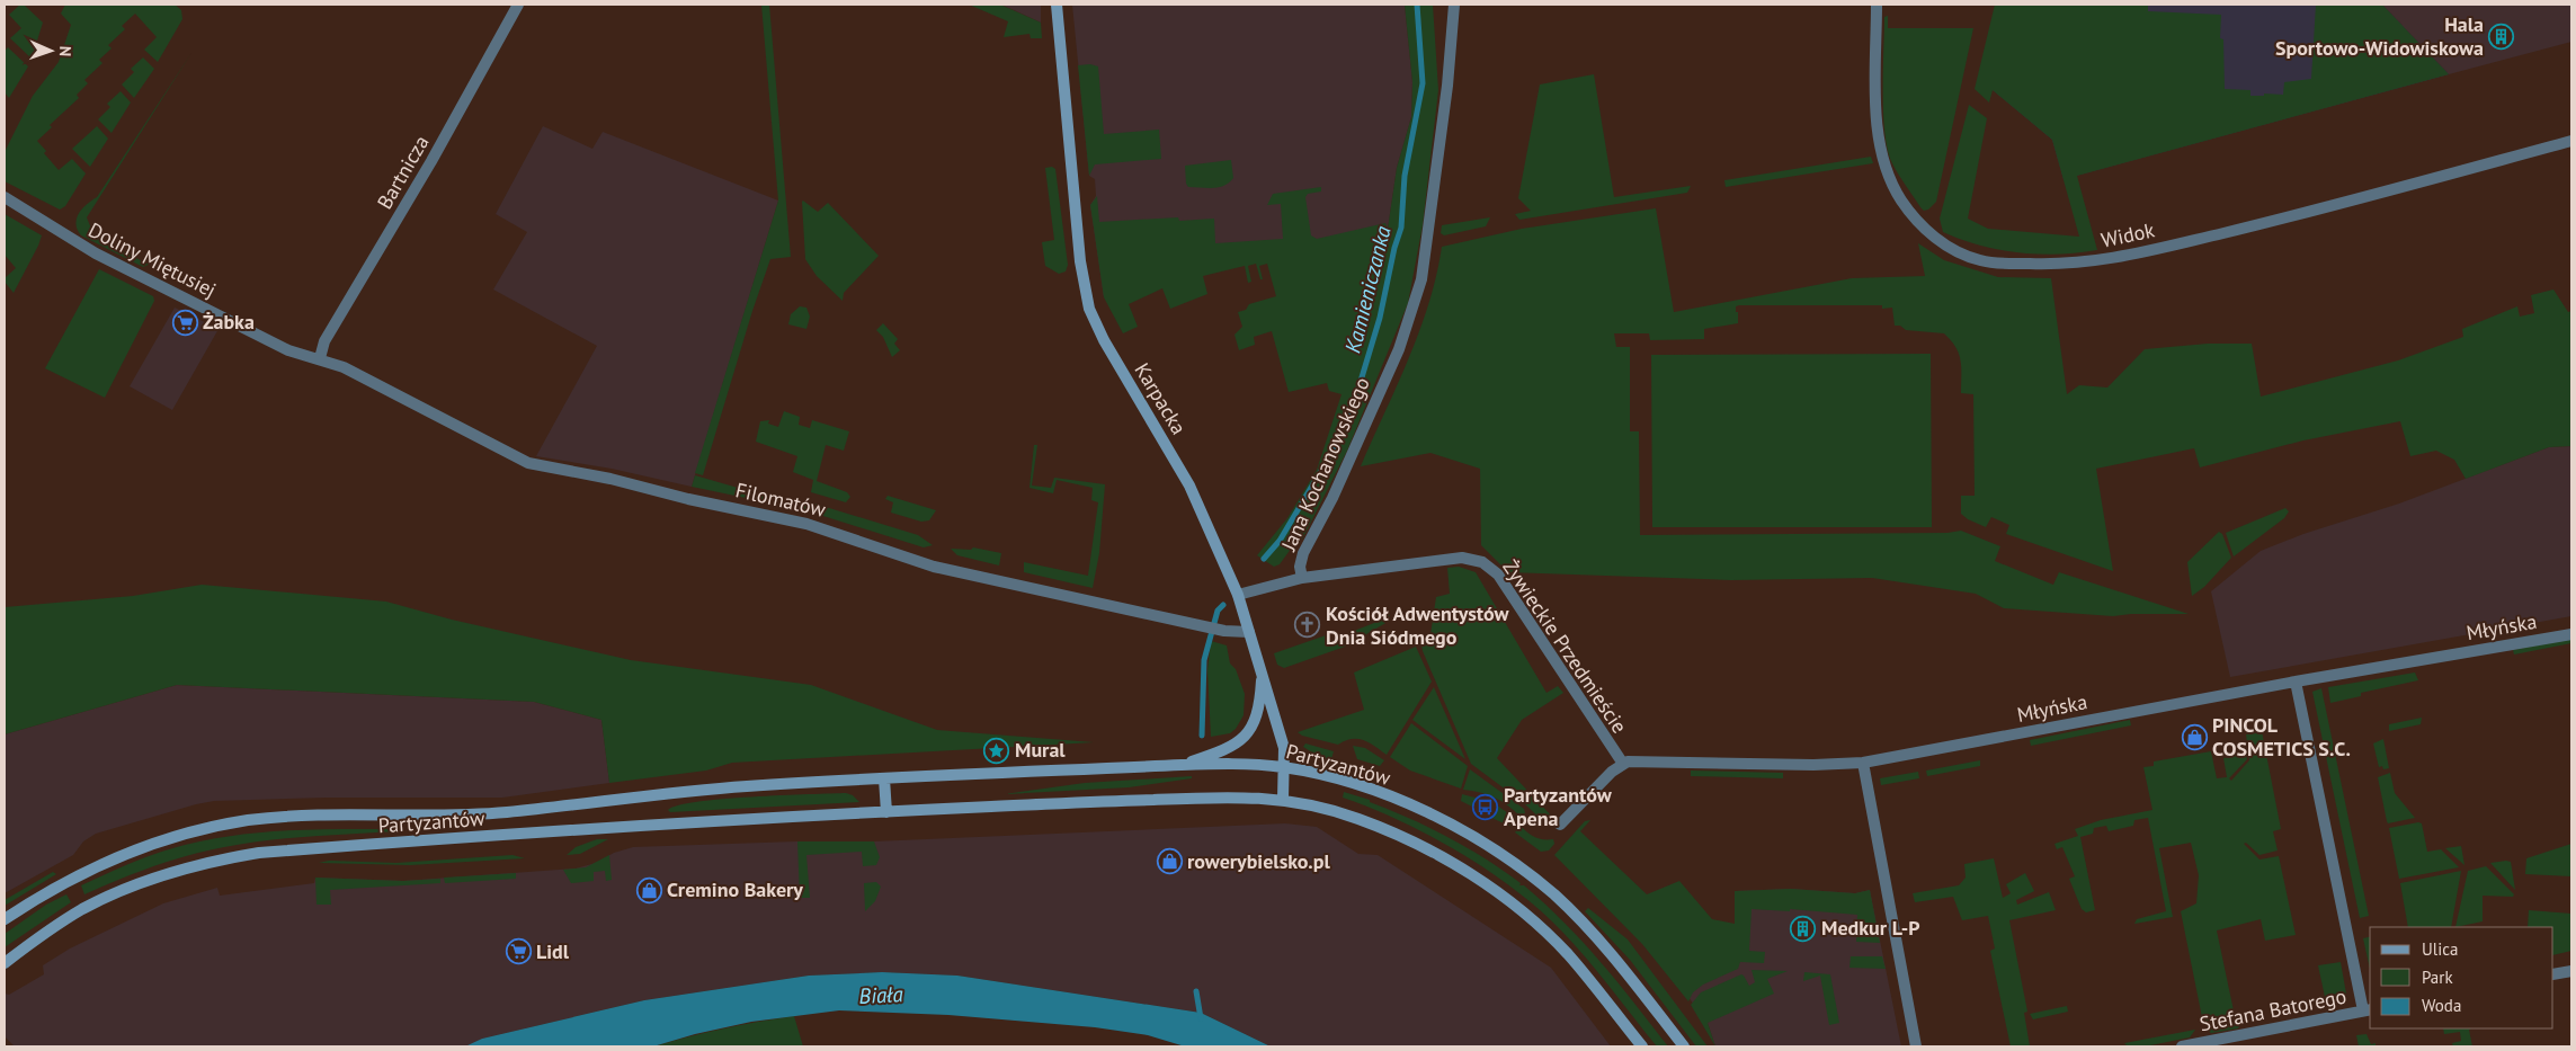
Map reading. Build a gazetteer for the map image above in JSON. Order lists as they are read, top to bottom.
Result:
{
  "streets": {
    "main road": ["Karpacka", "Partyzantów"],
    "street": [
      "Bartnicza",
      "Widok",
      "Doliny Miętusiej",
      "Jana Kochanowskiego",
      "Filomatów",
      "Młyńska",
      "Żywieckie Przedmieście",
      "Stefana Batorego"
    ]
  },
  "crossings": [
    ["Bartnicza", "Doliny Miętusiej"],
    ["Bartnicza", "Filomatów"],
    ["Doliny Miętusiej", "Filomatów"],
    ["Karpacka", "Jana Kochanowskiego"],
    ["Karpacka", "Filomatów"],
    ["Karpacka", "Partyzantów"],
    ["Jana Kochanowskiego", "Żywieckie Przedmieście"],
    ["Młyńska", "Żywieckie Przedmieście"]
  ],
  "water": ["Kamieniczanka", "Biała"],
  "places": {
    "building": ["Hala Sportowo-Widowiskowa", "Medkur L-P"],
    "supermarket": ["Żabka", "Lidl"],
    "church": ["Kościół Adwentystów Dnia Siódmego"],
    "shop": ["PINCOL COSMETICS S.C.", "rowerybielsko.pl", "Cremino Bakery"],
    "place": ["Mural"],
    "bus stop": ["Partyzantów Apena"]
  },
  "legend": ["Ulica", "Park", "Woda"],
  "north": "right"
}
